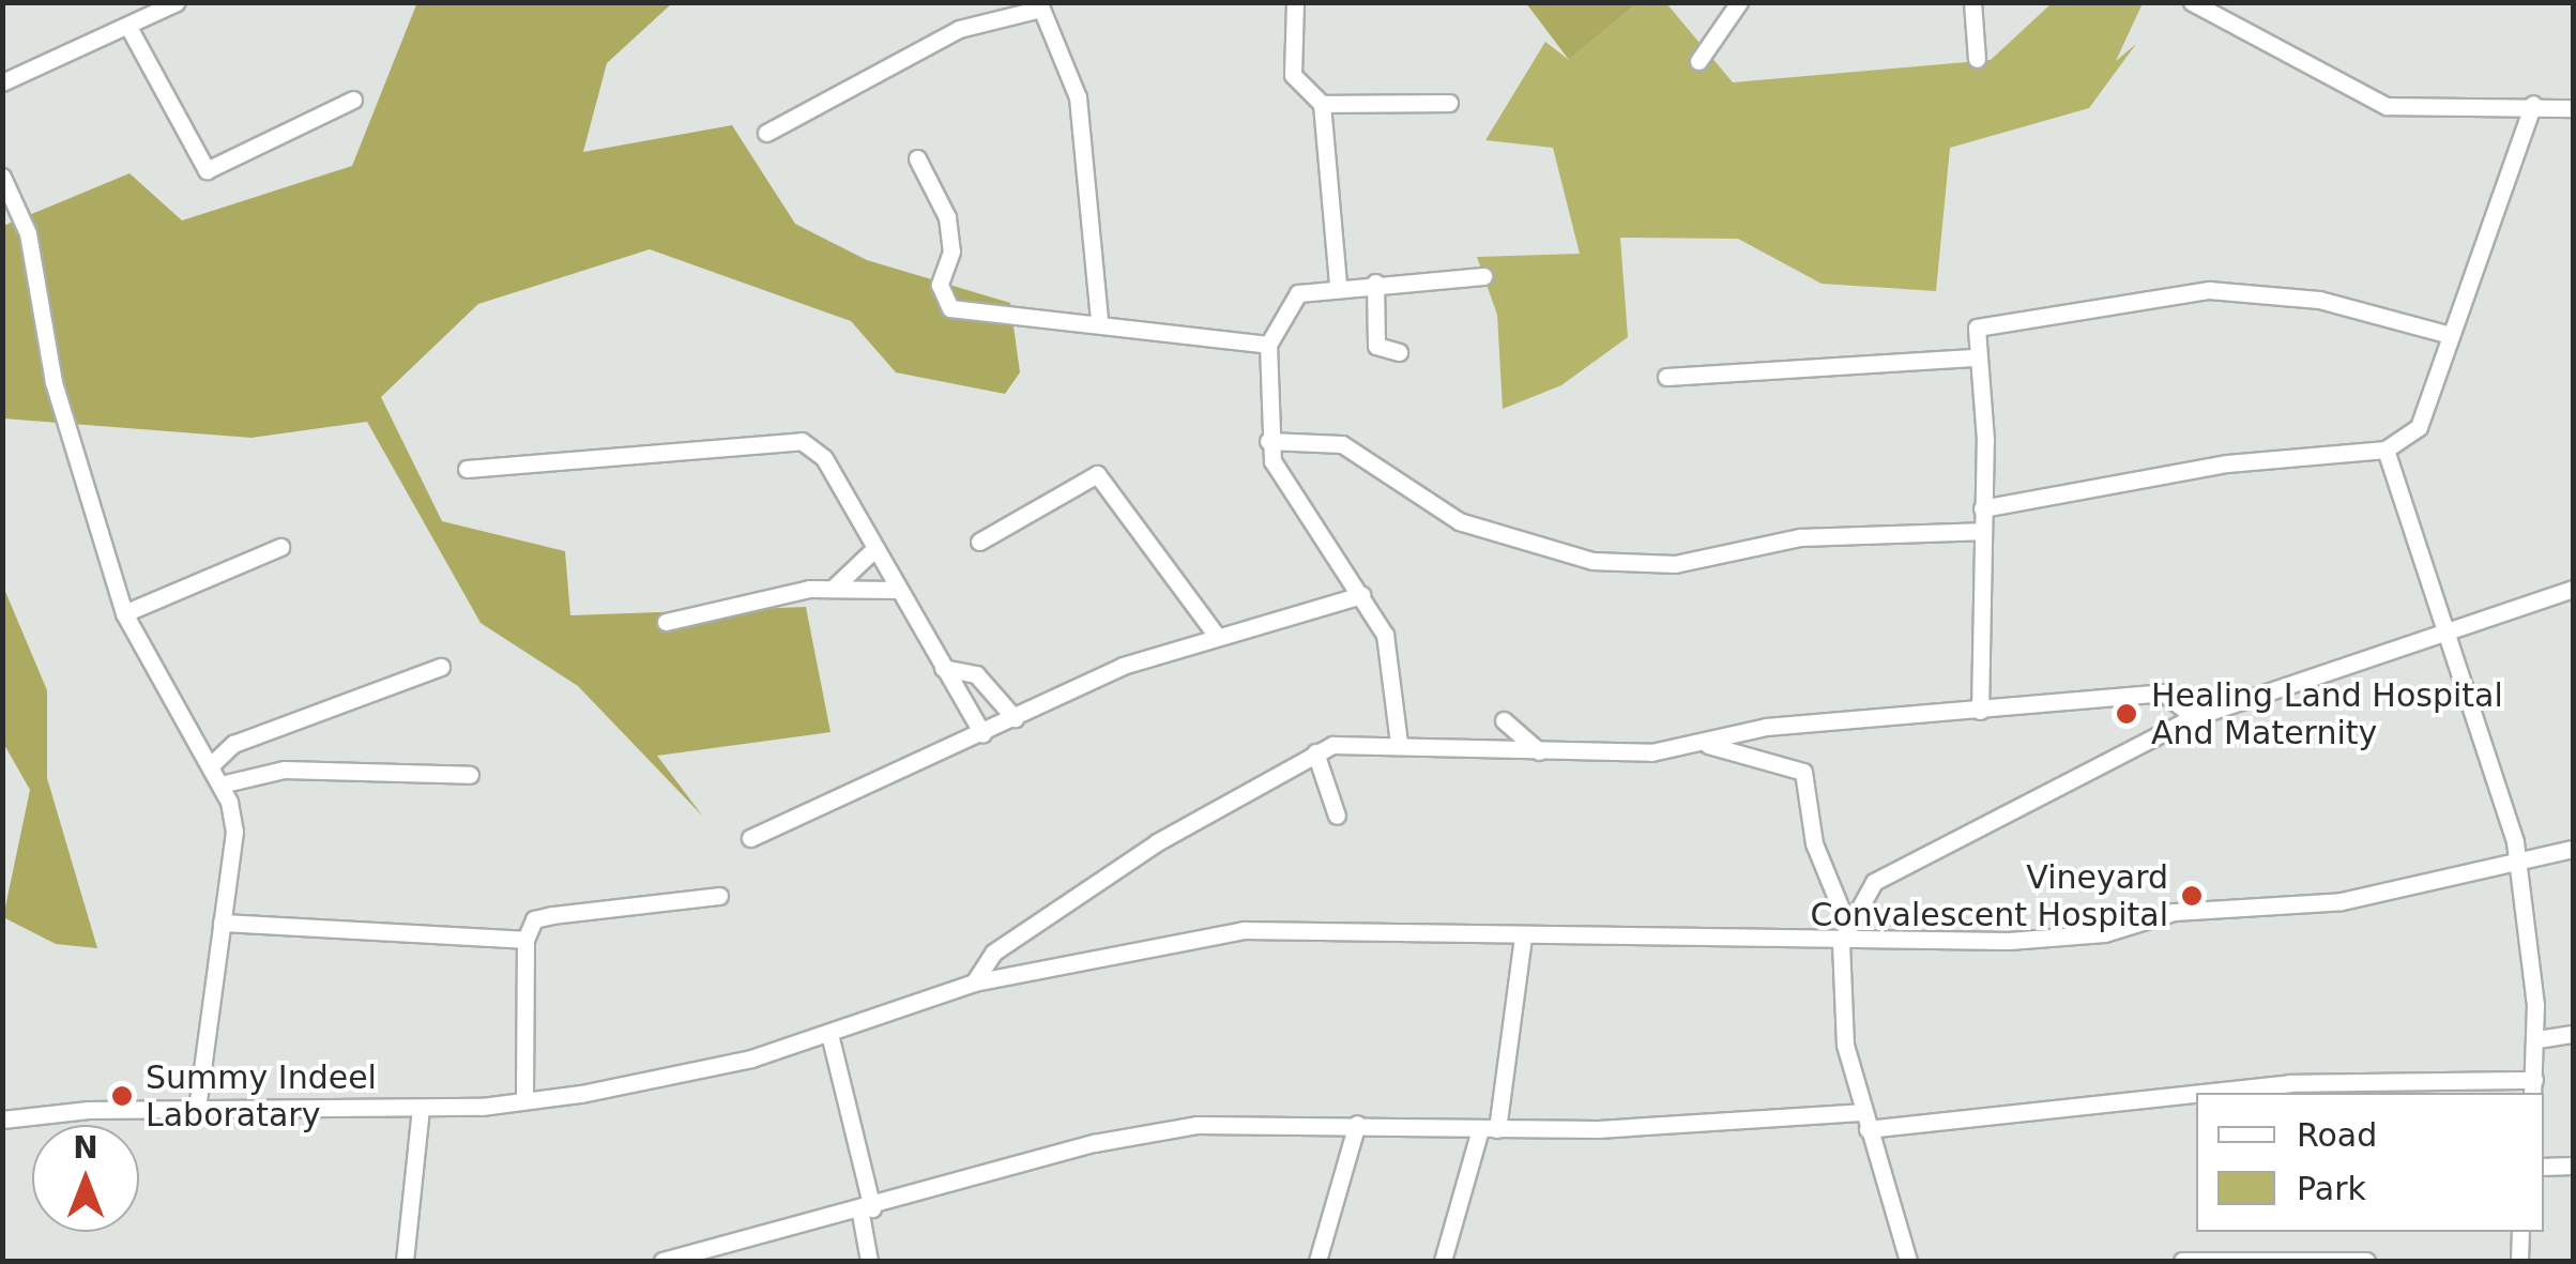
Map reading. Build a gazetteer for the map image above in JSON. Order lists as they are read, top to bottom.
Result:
{
  "places": ["Healing Land Hospital And Maternity", "Vineyard Convalescent Hospital", "Summy Indeel Laboratary"],
  "legend": ["Road", "Park"],
  "north": "top"
}
